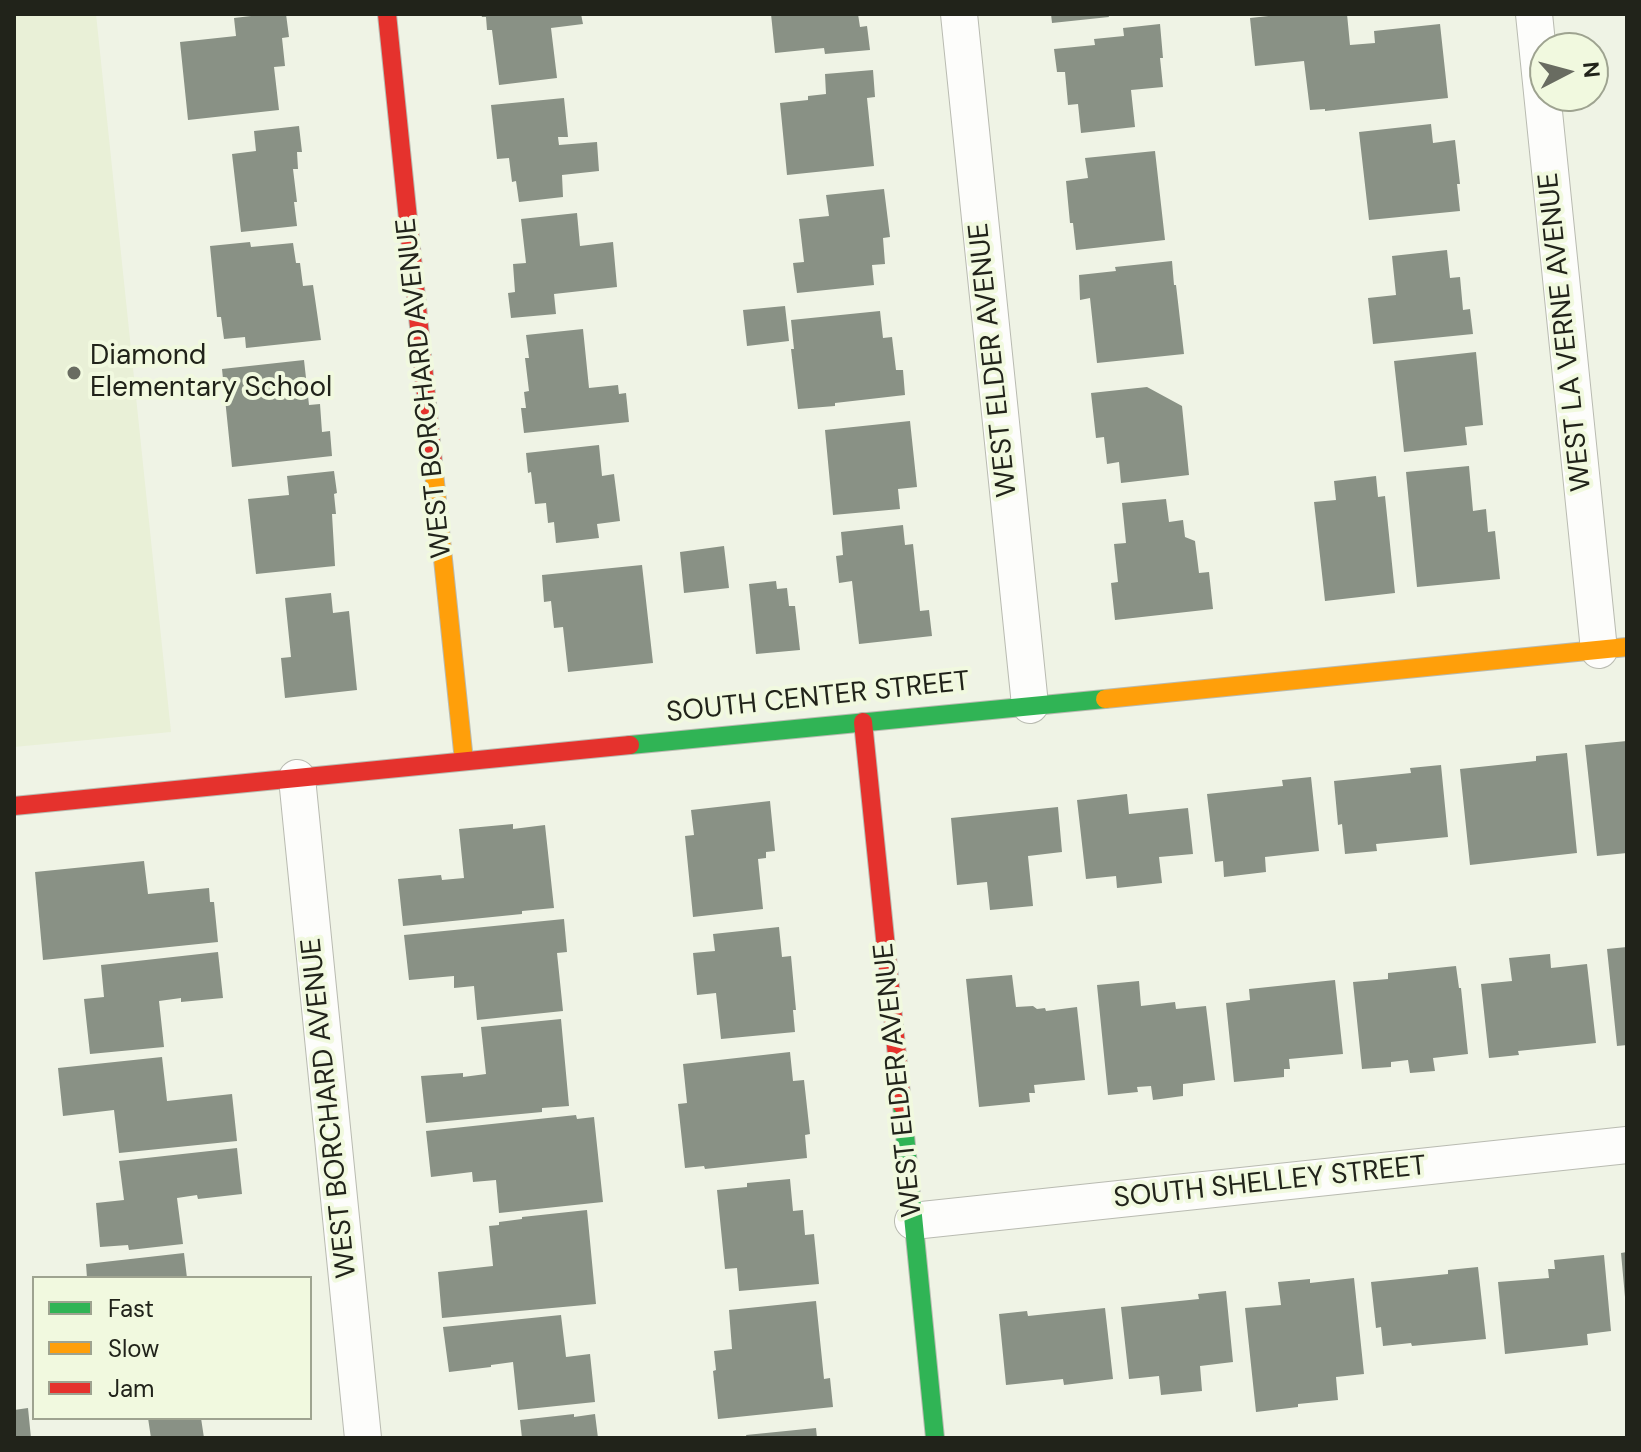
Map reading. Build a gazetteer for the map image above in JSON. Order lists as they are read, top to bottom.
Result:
{
  "streets": {
    "street": [
      "WEST LA VERNE AVENUE",
      "WEST ELDER AVENUE",
      "WEST BORCHARD AVENUE",
      "SOUTH CENTER STREET",
      "SOUTH SHELLEY STREET"
    ]
  },
  "crossings": [
    ["WEST LA VERNE AVENUE", "SOUTH CENTER STREET"],
    ["WEST ELDER AVENUE", "SOUTH CENTER STREET"],
    ["WEST ELDER AVENUE", "SOUTH SHELLEY STREET"],
    ["WEST BORCHARD AVENUE", "SOUTH CENTER STREET"]
  ],
  "places": ["Diamond Elementary School"],
  "legend": ["Fast", "Slow", "Jam"],
  "north": "right"
}
